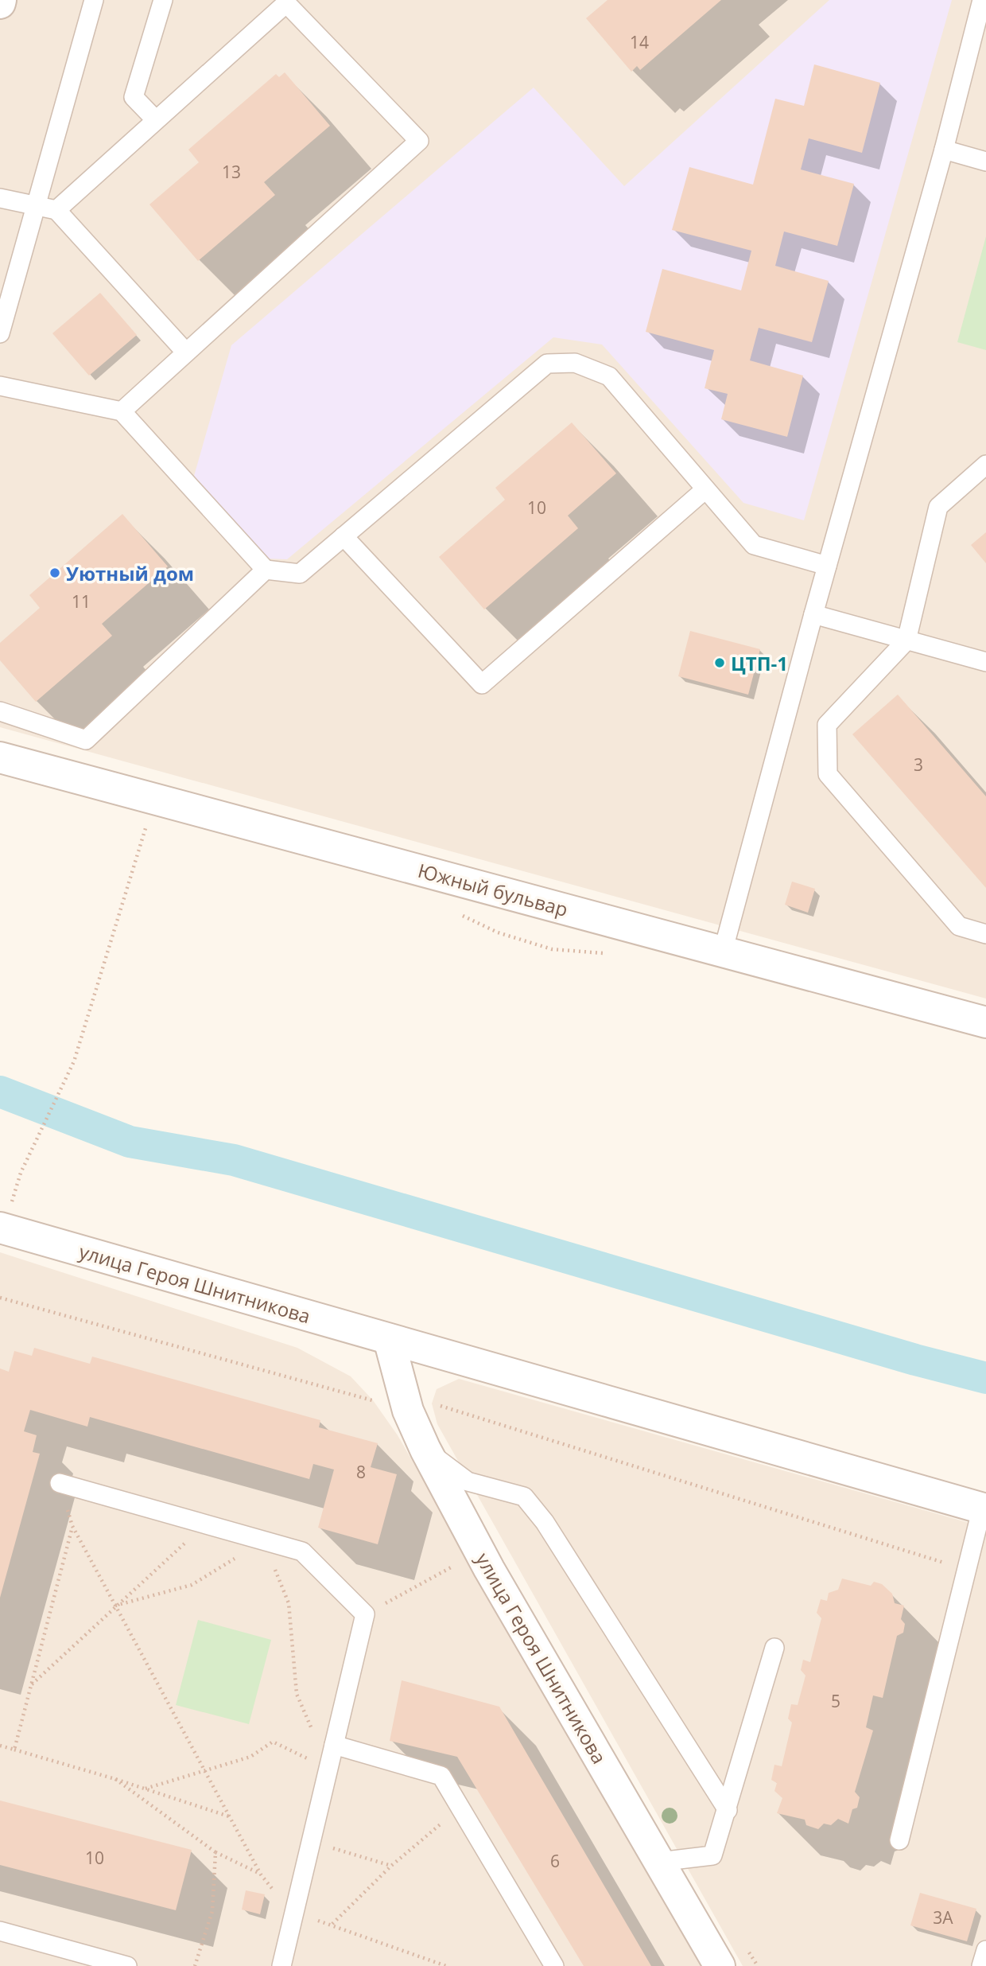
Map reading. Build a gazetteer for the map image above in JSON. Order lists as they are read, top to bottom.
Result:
{
  "streets": {
    "street": ["Южный бульвар", "улица Героя Шнитникова"]
  },
  "places": ["Уютный дом", "ЦТП-1"],
  "house_numbers": [
    "14",
    "13",
    "10",
    "11",
    "3",
    "8",
    "5",
    "10",
    "6",
    "3А"
  ]
}
